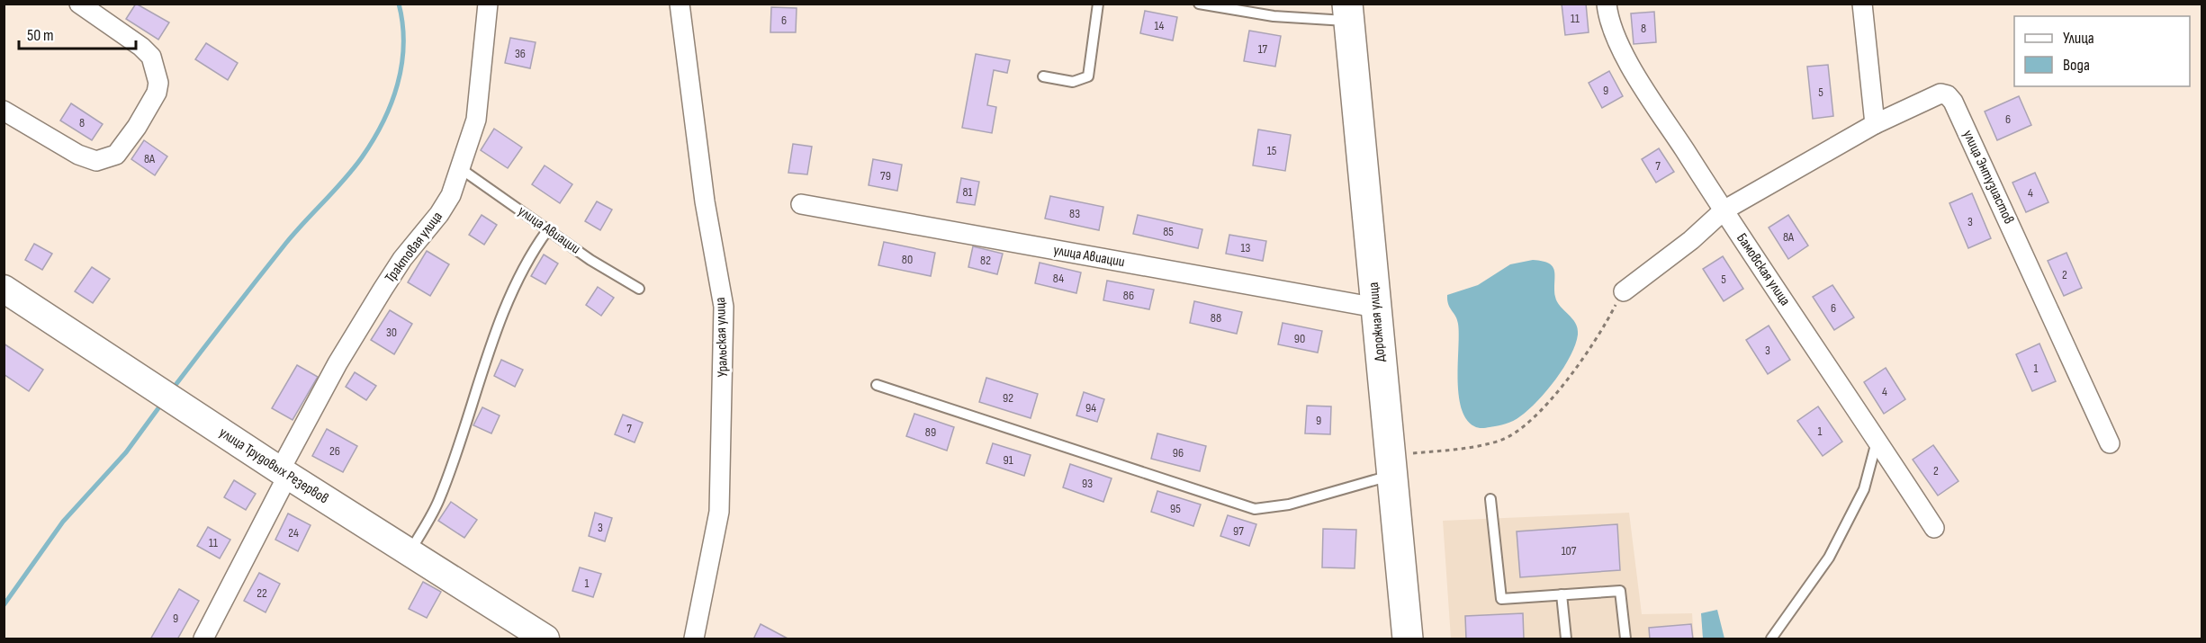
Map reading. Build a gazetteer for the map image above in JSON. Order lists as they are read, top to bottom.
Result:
{
  "streets": {
    "highway": ["Дорожная улица"],
    "main road": ["улица Трудовых Резервов"],
    "street": [
      "улица Энтузиастов",
      "улица Авиации",
      "Трактовая улица",
      "Бамовская улица",
      "Уральская улица"
    ]
  },
  "crossings": [
    ["улица Авиации", "Трактовая улица"],
    ["улица Авиации", "Дорожная улица"],
    ["Трактовая улица", "улица Трудовых Резервов"]
  ],
  "house_numbers": [
    "11",
    "6",
    "14",
    "8",
    "17",
    "36",
    "9",
    "5",
    "6",
    "8",
    "15",
    "8А",
    "7",
    "79",
    "81",
    "4",
    "83",
    "3",
    "85",
    "8А",
    "13",
    "80",
    "82",
    "2",
    "84",
    "5",
    "86",
    "6",
    "88",
    "30",
    "90",
    "3",
    "1",
    "4",
    "92",
    "94",
    "9",
    "7",
    "1",
    "89",
    "26",
    "96",
    "91",
    "2",
    "93",
    "95",
    "3",
    "97",
    "24",
    "11",
    "107",
    "1",
    "22",
    "9"
  ],
  "legend": ["Улица", "Вода"],
  "scale_bar": "50 m"
}
